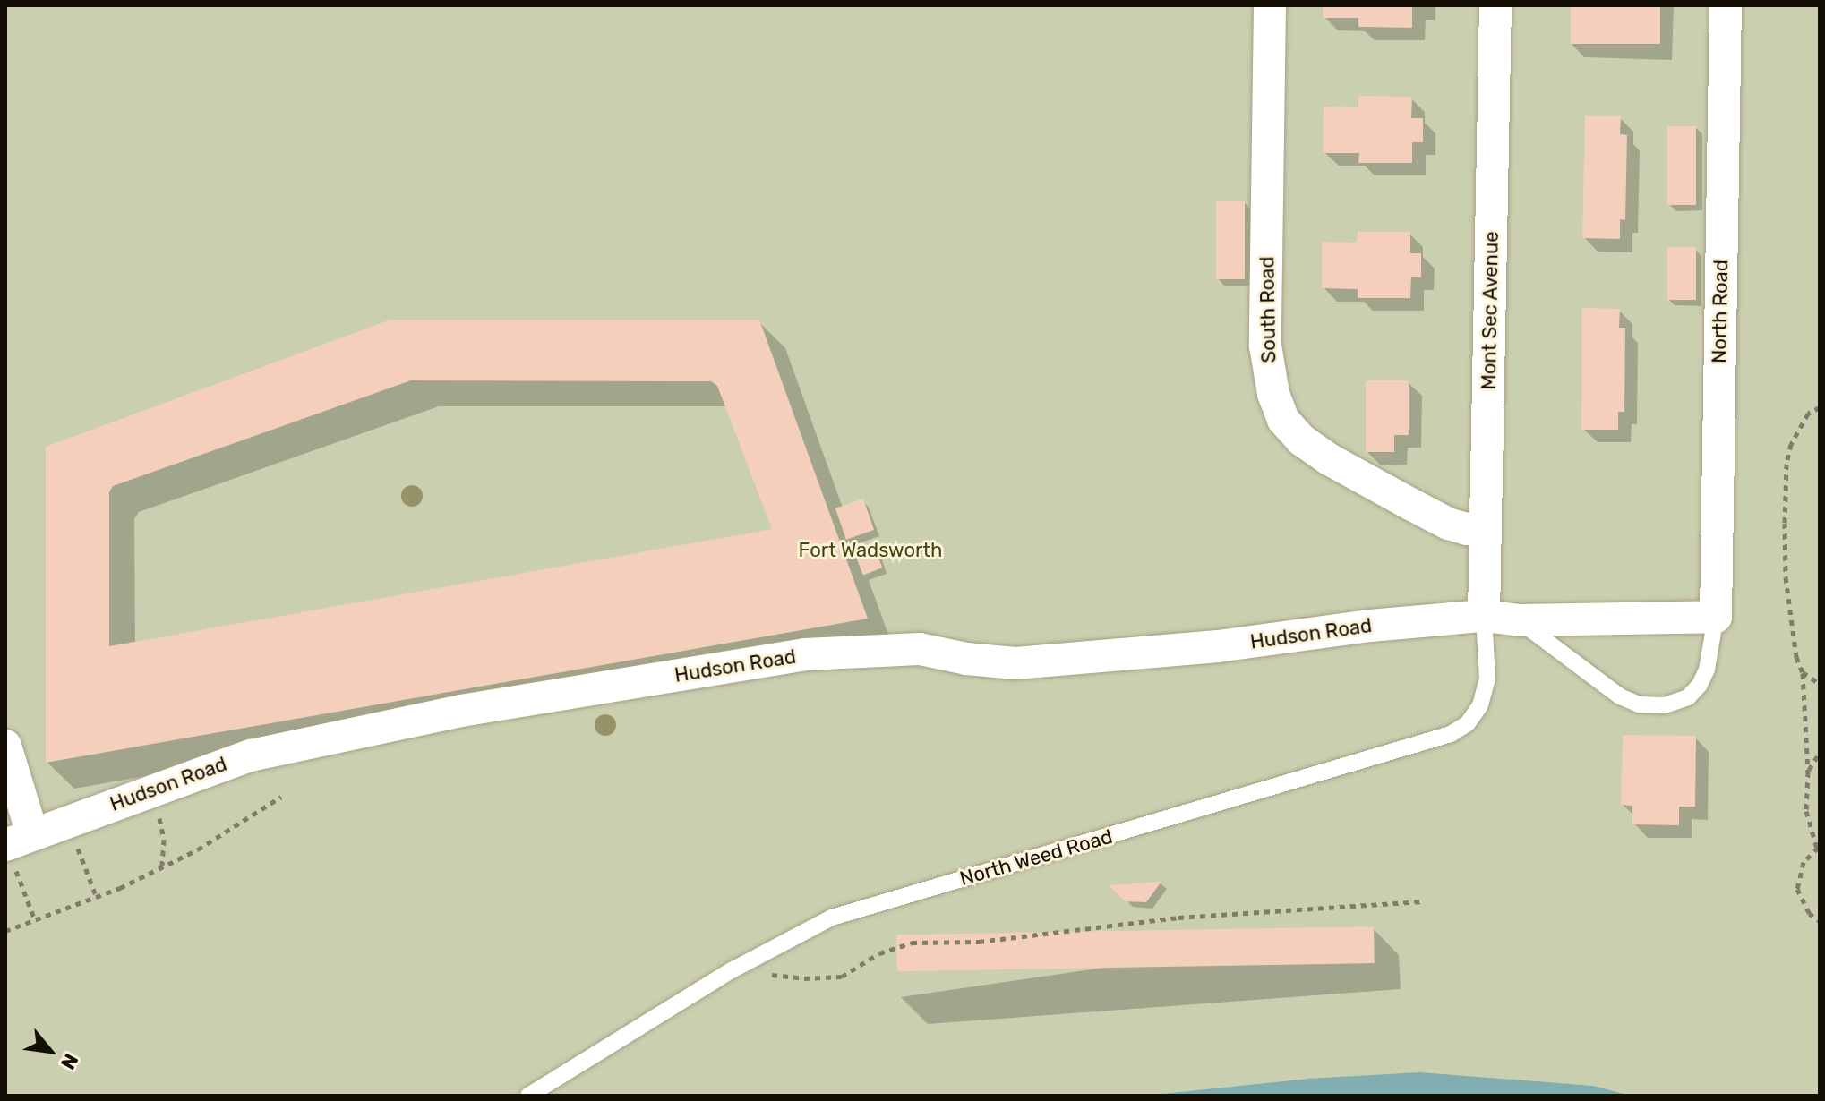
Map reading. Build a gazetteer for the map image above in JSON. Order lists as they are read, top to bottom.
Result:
{
  "streets": {
    "street": [
      "South Road",
      "Mont Sec Avenue",
      "North Road",
      "Hudson Road"
    ],
    "lane": ["North Weed Road"]
  },
  "crossings": [
    ["South Road", "Mont Sec Avenue"],
    ["Mont Sec Avenue", "Hudson Road"],
    ["Mont Sec Avenue", "North Weed Road"],
    ["North Road", "Hudson Road"],
    ["Hudson Road", "North Weed Road"]
  ],
  "parks": ["Fort Wadsworth"],
  "north": "bottom right"
}
